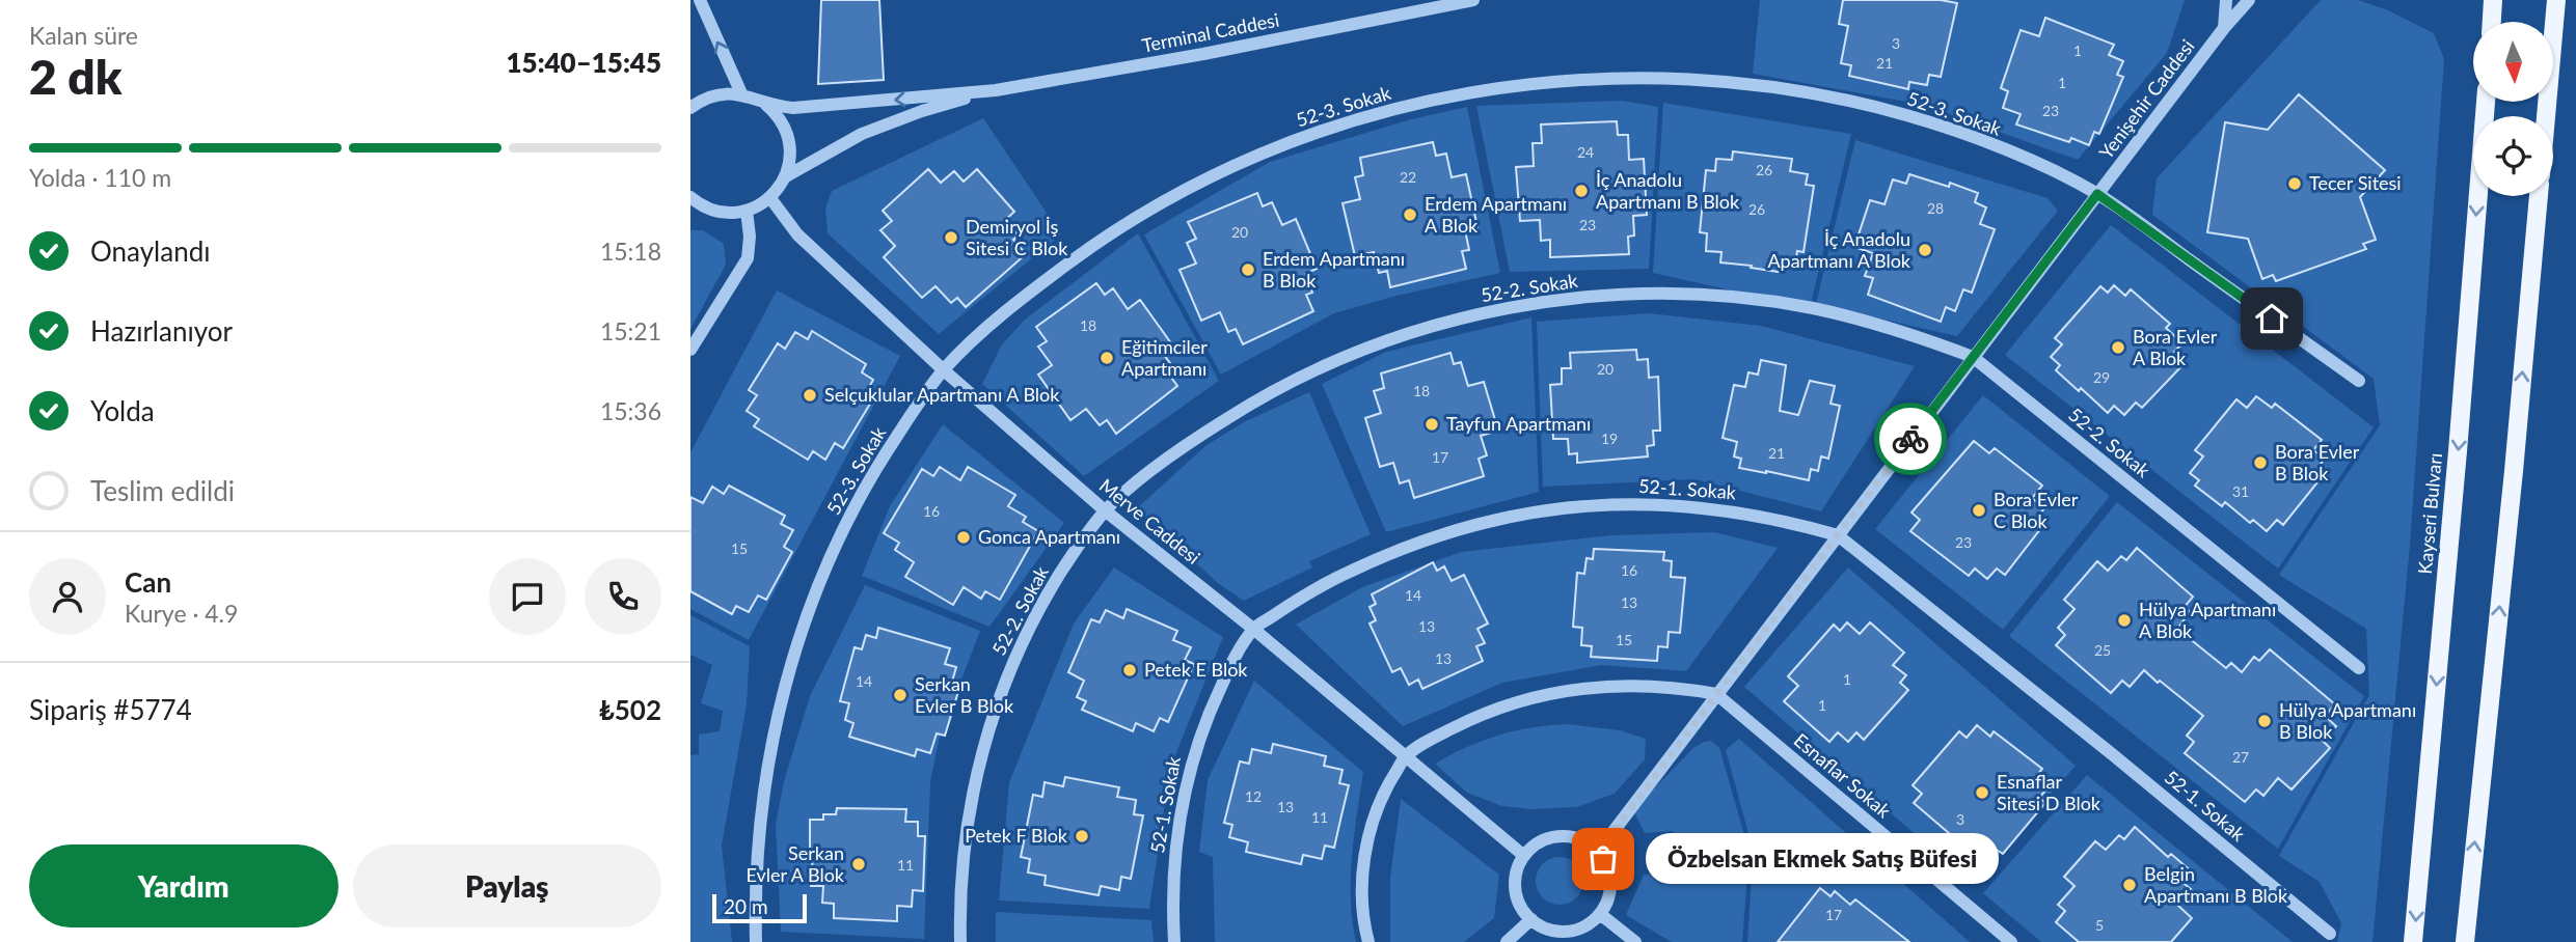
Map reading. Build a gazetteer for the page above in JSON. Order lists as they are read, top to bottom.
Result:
{
  "streets": {
    "main road": ["Kayseri Bulvarı"],
    "street": [
      "Terminal Caddesi",
      "Yenişehir Caddesi",
      "52-3. Sokak",
      "52-2. Sokak",
      "52-1. Sokak",
      "Merve Caddesi",
      "Esnaflar Sokak"
    ]
  },
  "crossings": [
    ["Terminal Caddesi", "Merve Caddesi"],
    ["Yenişehir Caddesi", "52-3. Sokak"],
    ["Yenişehir Caddesi", "52-2. Sokak"],
    ["Yenişehir Caddesi", "52-1. Sokak"],
    ["Yenişehir Caddesi", "Merve Caddesi"],
    ["Yenişehir Caddesi", "Esnaflar Sokak"],
    ["52-3. Sokak", "Merve Caddesi"],
    ["52-2. Sokak", "Merve Caddesi"],
    ["52-1. Sokak", "Merve Caddesi"]
  ],
  "places": [
    "Tecer Sitesi",
    "İç Anadolu Apartmanı B Blok",
    "Erdem Apartmanı A Blok",
    "Demiryol İş Sitesi C Blok",
    "İç Anadolu Apartmanı A Blok",
    "Erdem Apartmanı B Blok",
    "Bora Evler A Blok",
    "Eğitimciler Apartmanı",
    "Selçuklular Apartmanı A Blok",
    "Tayfun Apartmanı",
    "Bora Evler B Blok",
    "Bora Evler C Blok",
    "Gonca Apartmanı",
    "Hülya Apartmanı A Blok",
    "Petek E Blok",
    "Serkan Evler B Blok",
    "Hülya Apartmanı B Blok",
    "Esnaflar Sitesi D Blok",
    "Petek F Blok",
    "Özbelsan Ekmek Satış Büfesi",
    "Serkan Evler A Blok",
    "Belgin Apartmanı B Blok"
  ],
  "house_numbers": [
    "3",
    "1",
    "21",
    "1",
    "23",
    "24",
    "26",
    "22",
    "28",
    "26",
    "23",
    "20",
    "18",
    "20",
    "29",
    "18",
    "19",
    "21",
    "17",
    "31",
    "16",
    "23",
    "15",
    "16",
    "14",
    "13",
    "13",
    "15",
    "25",
    "13",
    "1",
    "14",
    "1",
    "27",
    "12",
    "13",
    "11",
    "3",
    "11",
    "17",
    "5"
  ],
  "scale_bar": "20 m",
  "north": "bottom",
  "page": {
    "heading": ["2 dk", "Kalan süre", "15:40–15:45"],
    "panel": [
      "Can",
      "Kurye · 4.9",
      "Sipariş #5774",
      "₺502"
    ],
    "bar": "Yolda · 110 m",
    "list": [
      ["Onaylandı", "15:18"],
      ["Hazırlanıyor", "15:21"],
      ["Yolda", "15:36"],
      "Teslim edildi"
    ],
    "buttons": ["Yardım", "Paylaş"],
    "bubble": "Özbelsan Ekmek Satış Büfesi",
    "scale": "20 m"
  }
}
